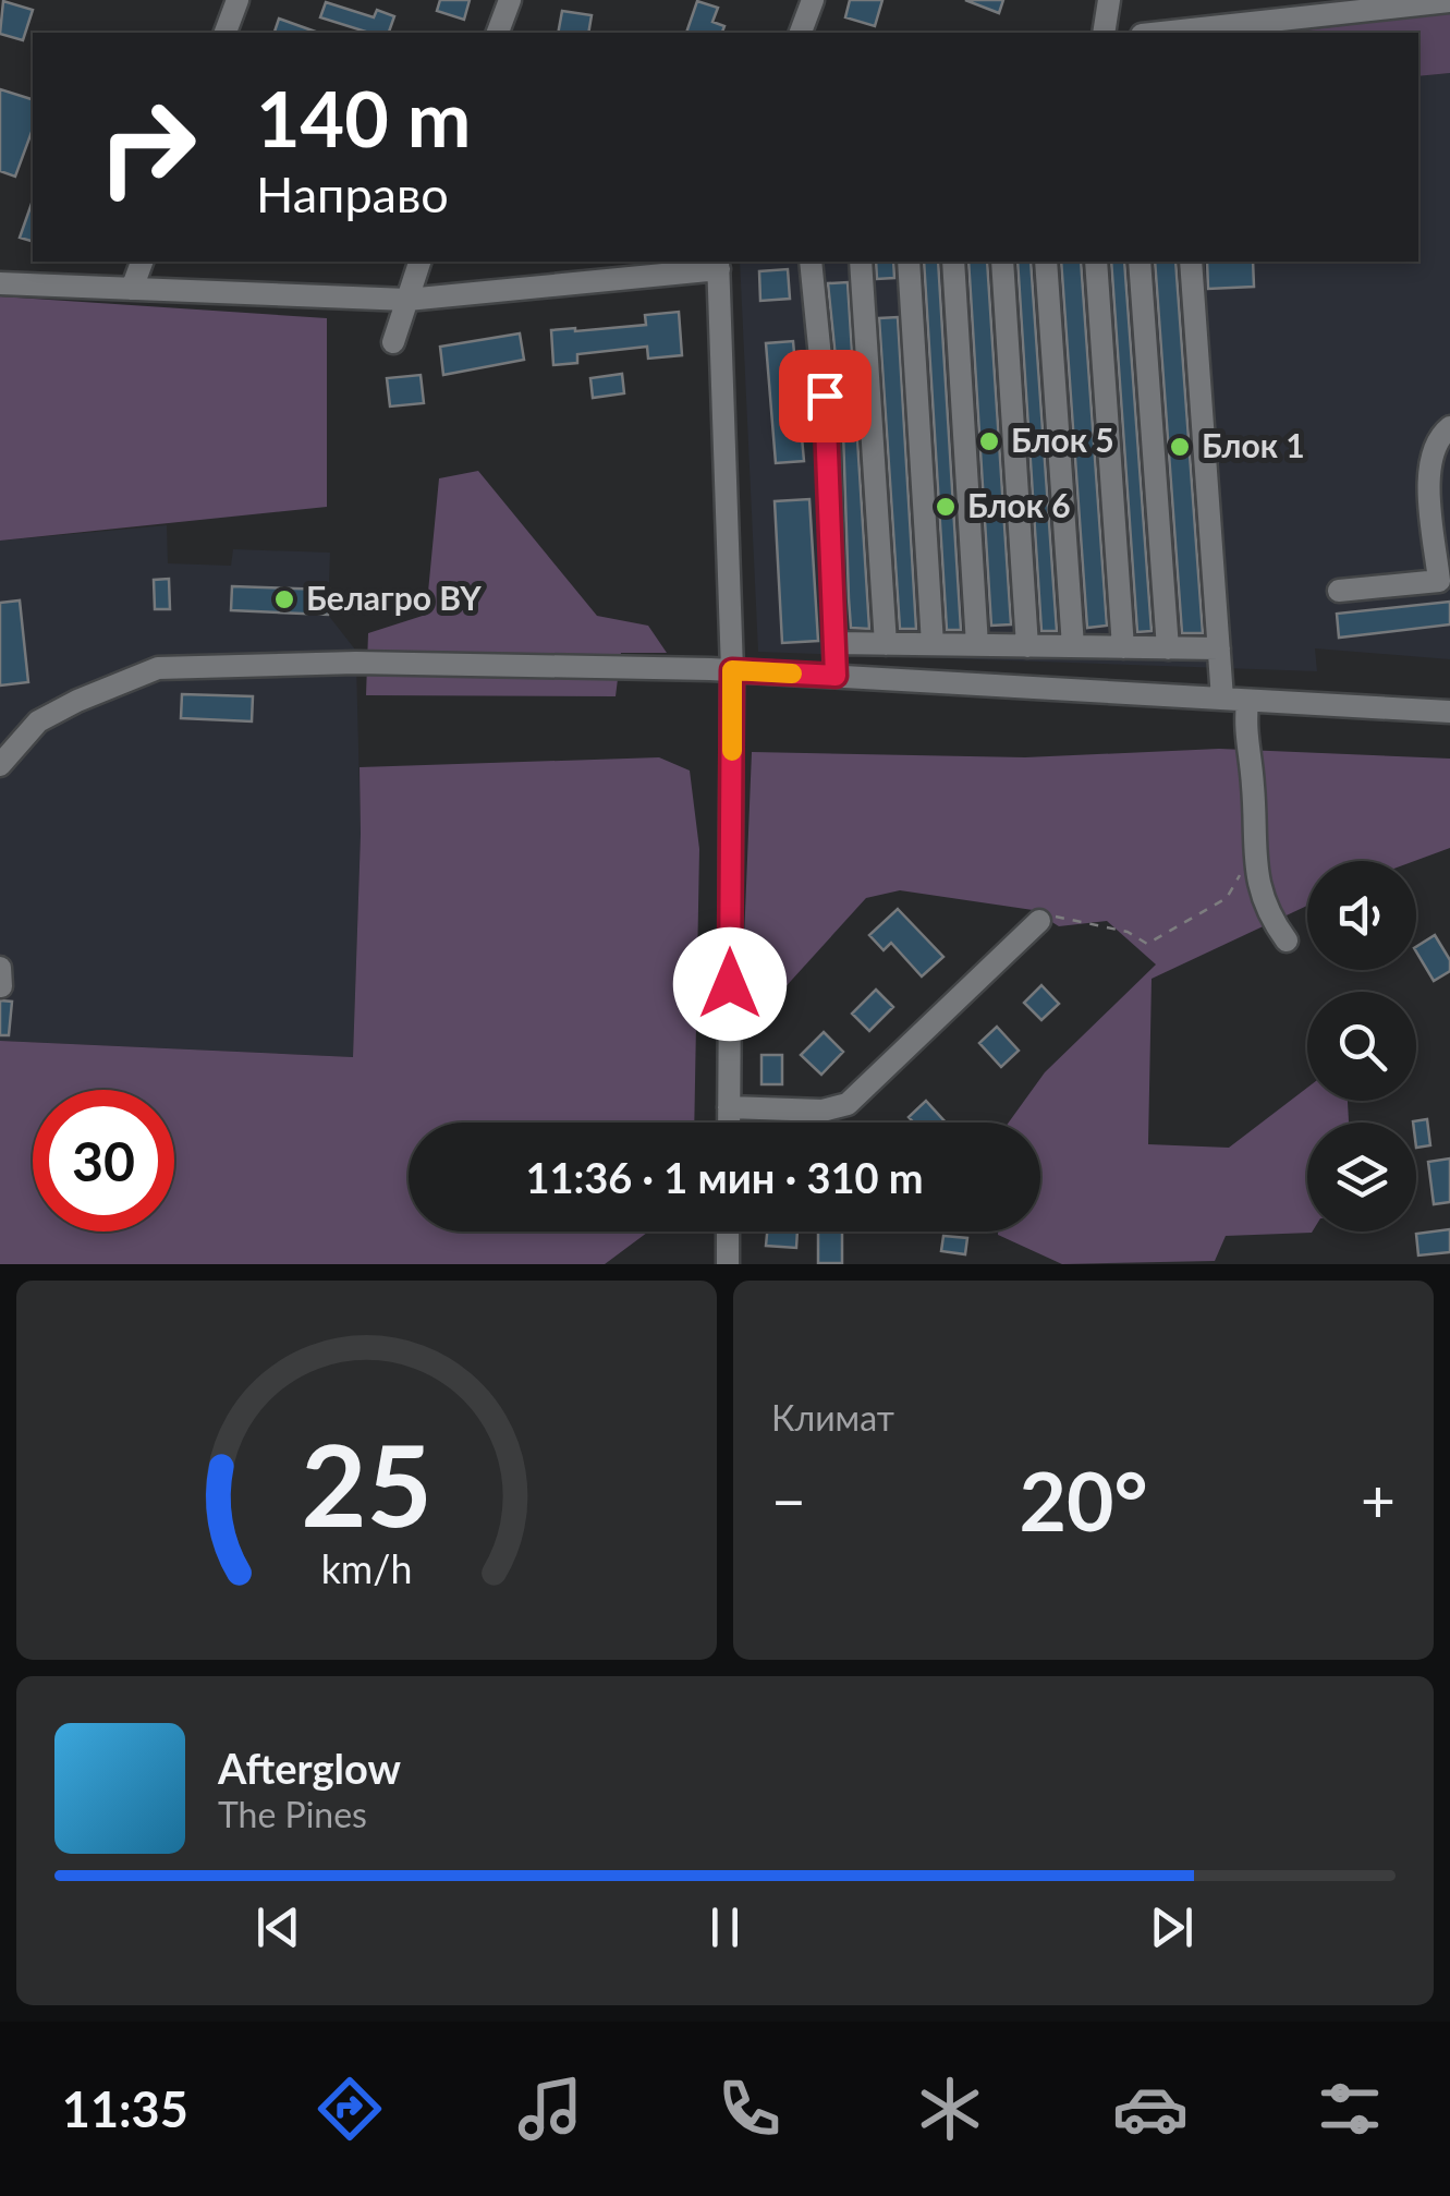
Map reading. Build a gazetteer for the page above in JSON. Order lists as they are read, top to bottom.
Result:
{
  "places": [
    "Блок 5",
    "Блок 1",
    "Блок 6",
    "Белагро BY"
  ],
  "page": {
    "turn": ["140 m", "Направо"],
    "limit": "30",
    "trip": "11:36 · 1 мин · 310 m",
    "tile": "Климат",
    "heat": ["−", "20°", "+"],
    "song": ["Afterglow", "The Pines"],
    "tabs": "11:35",
    "gauge": ["25", "km/h"]
  }
}
